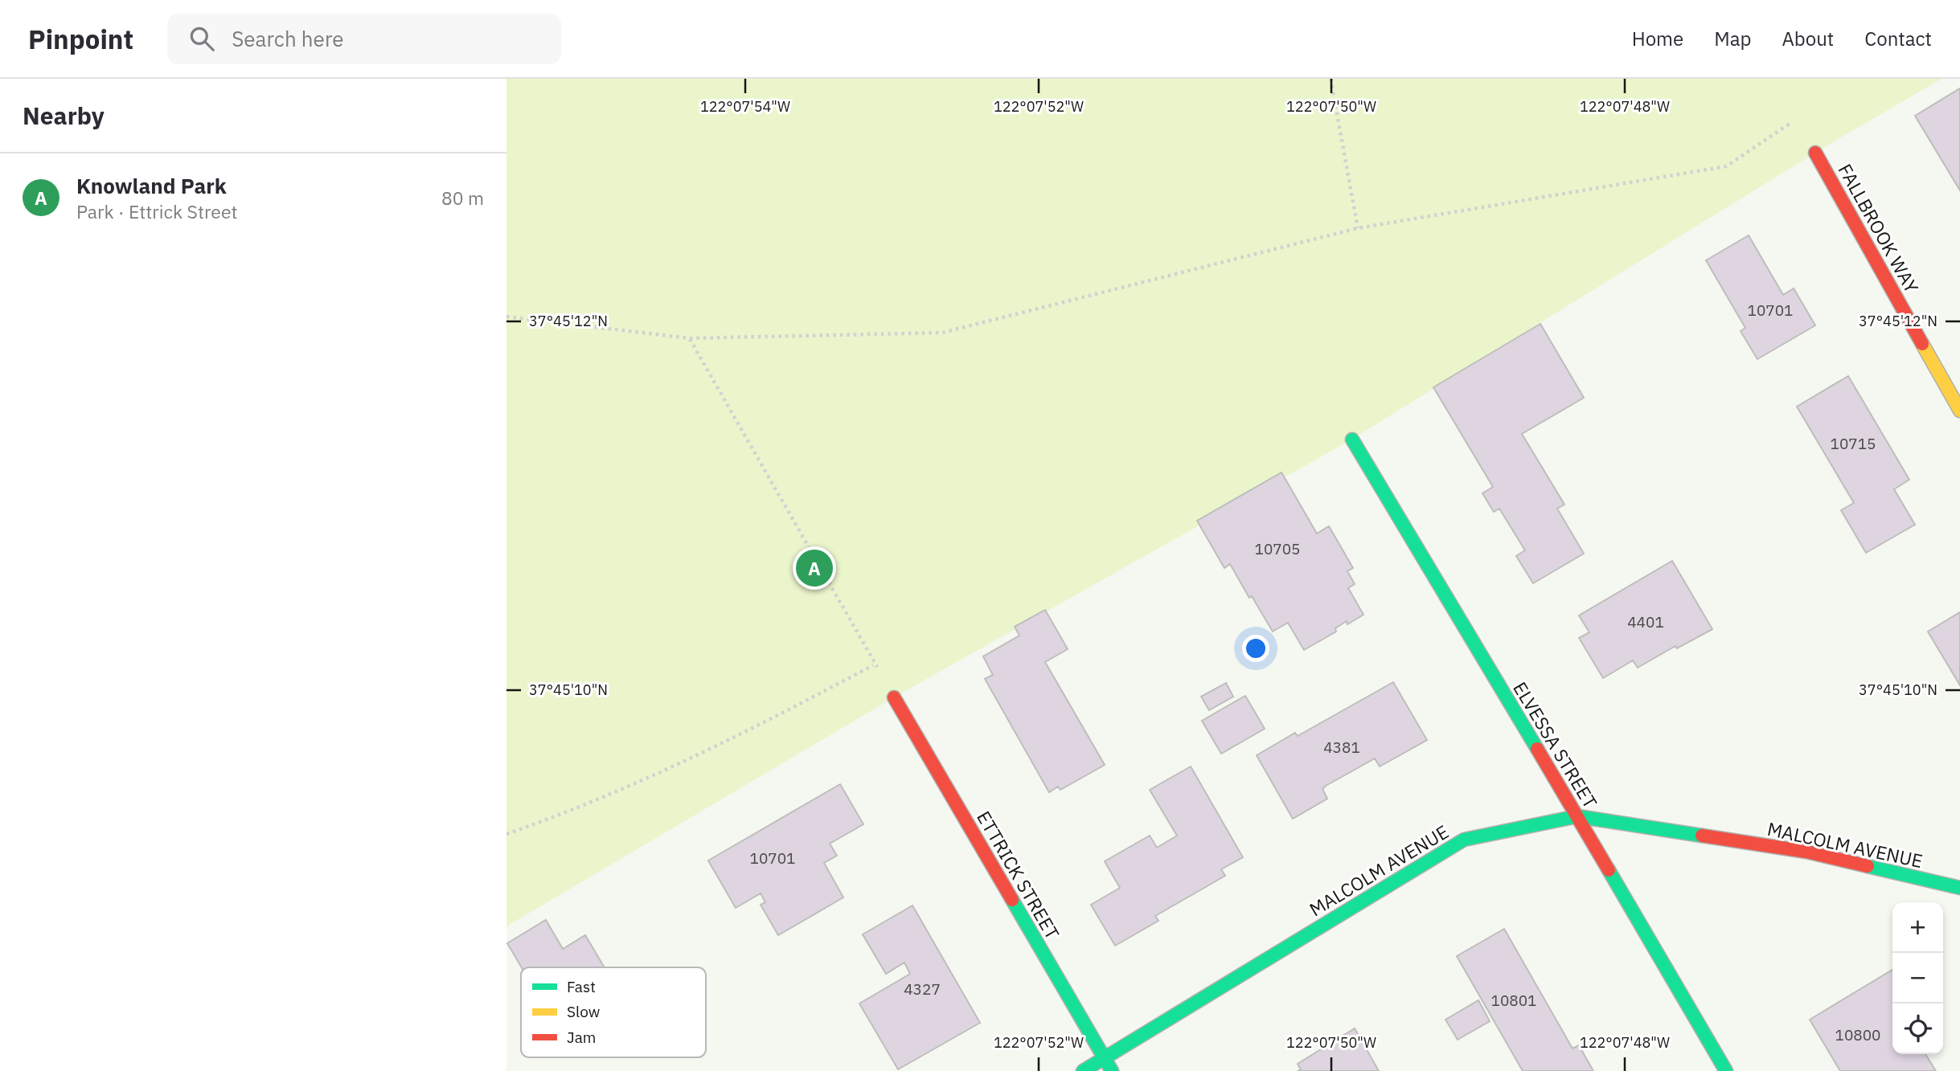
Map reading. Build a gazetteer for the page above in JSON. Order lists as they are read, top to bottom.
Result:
{
  "streets": {
    "street": [
      "FALLBROOK WAY",
      "ELVESSA STREET",
      "MALCOLM AVENUE",
      "ETTRICK STREET"
    ]
  },
  "crossings": [
    ["ELVESSA STREET", "MALCOLM AVENUE"],
    ["MALCOLM AVENUE", "ETTRICK STREET"]
  ],
  "house_numbers": [
    "10701",
    "10715",
    "10705",
    "4401",
    "4381",
    "10701",
    "4327",
    "10801",
    "10800"
  ],
  "legend": ["Fast", "Slow", "Jam"],
  "page": {
    "header": "Pinpoint",
    "search": "Search here",
    "nav": [
      "Home",
      "Map",
      "About",
      "Contact"
    ],
    "heading": "Nearby",
    "list": [
      {
        "mark": "A",
        "name": "Knowland Park",
        "note": "Park · Ettrick Street",
        "value": "80 m"
      }
    ],
    "pins": "A",
    "map_buttons": ["+", "−"]
  },
  "coordinates": [
    "122°07'54\"W",
    "122°07'52\"W",
    "122°07'50\"W",
    "122°07'48\"W",
    "37°45'12\"N",
    "37°45'10\"N"
  ]
}
